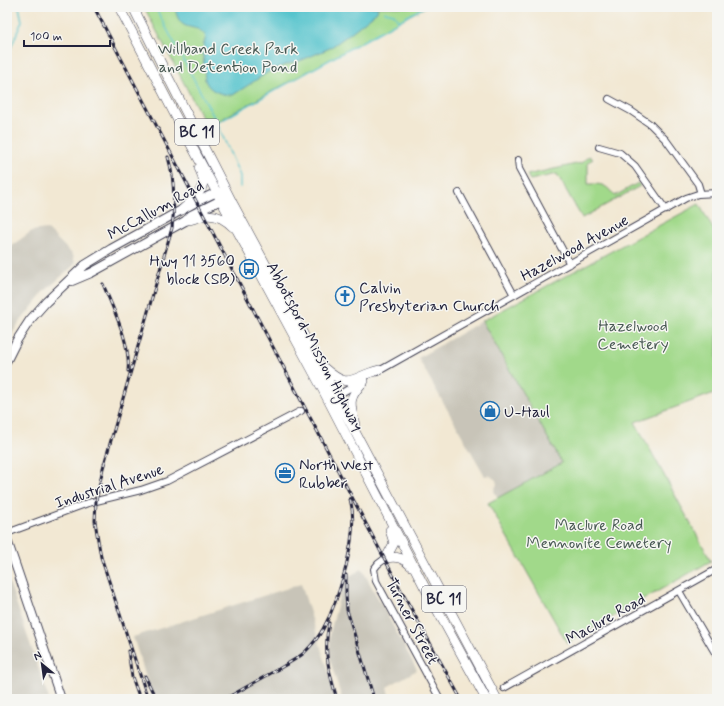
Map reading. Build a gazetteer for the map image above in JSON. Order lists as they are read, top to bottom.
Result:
{
  "streets": {
    "highway": ["BC 11", "Abbotsford-Mission Highway"],
    "main road": ["McCallum Road"],
    "street": [
      "Hazelwood Avenue",
      "Industrial Avenue",
      "Maclure Road",
      "Turner Street"
    ]
  },
  "crossings": [
    ["McCallum Road", "Abbotsford-Mission Highway"],
    ["Hazelwood Avenue", "Abbotsford-Mission Highway"]
  ],
  "parks": ["Willband Creek Park and Detention Pond", "Hazelwood Cemetery", "Maclure Road Mennonite Cemetery"],
  "places": {
    "bus stop": ["Hwy 11 3560 block (SB)"],
    "church": ["Calvin Presbyterian Church"],
    "shop": ["U-Haul"],
    "office": ["North West Rubber"]
  },
  "scale_bar": "100 m",
  "north": "top left"
}
